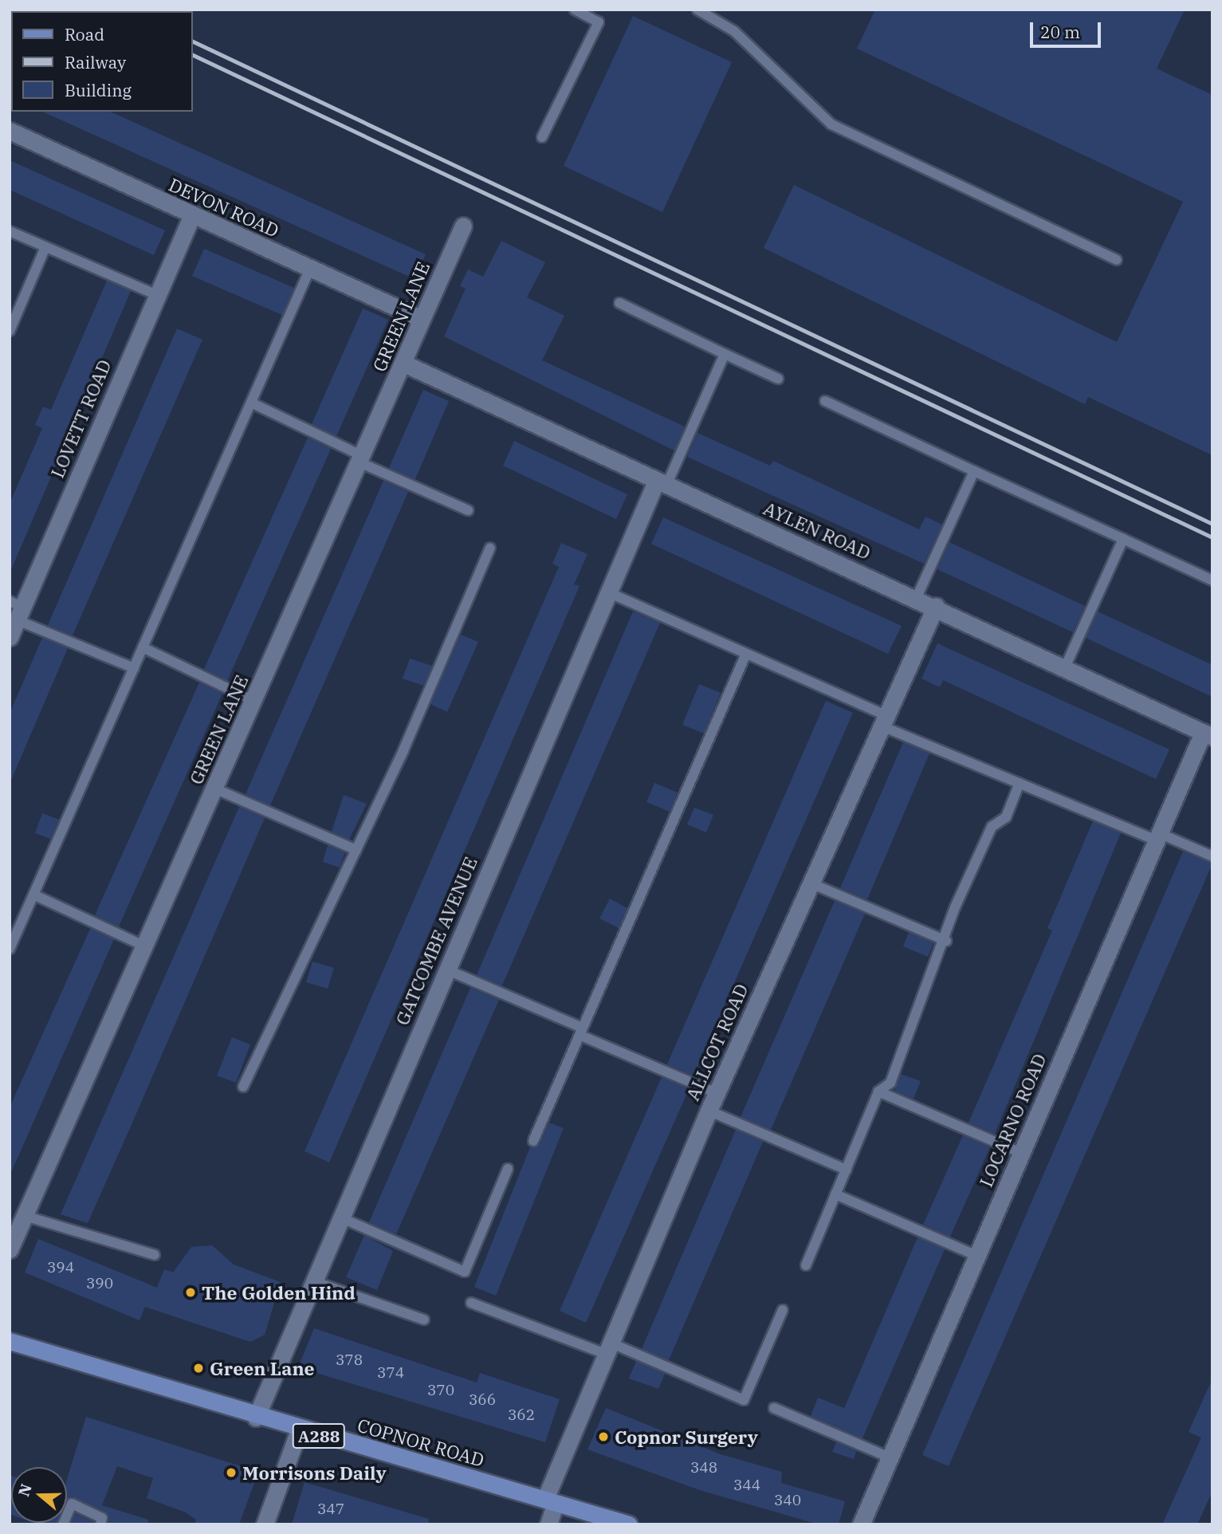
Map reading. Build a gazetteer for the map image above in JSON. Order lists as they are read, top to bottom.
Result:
{
  "streets": {
    "main road": ["A288", "COPNOR ROAD"],
    "street": [
      "DEVON ROAD",
      "GREEN LANE",
      "LOVETT ROAD",
      "AYLEN ROAD",
      "GATCOMBE AVENUE",
      "ALLCOT ROAD",
      "LOCARNO ROAD"
    ]
  },
  "crossings": [
    ["DEVON ROAD", "GREEN LANE"],
    ["DEVON ROAD", "LOVETT ROAD"],
    ["GREEN LANE", "AYLEN ROAD"],
    ["AYLEN ROAD", "GATCOMBE AVENUE"],
    ["AYLEN ROAD", "ALLCOT ROAD"],
    ["AYLEN ROAD", "LOCARNO ROAD"],
    ["GATCOMBE AVENUE", "COPNOR ROAD"],
    ["ALLCOT ROAD", "COPNOR ROAD"]
  ],
  "places": [
    "The Golden Hind",
    "Green Lane",
    "Copnor Surgery",
    "Morrisons Daily"
  ],
  "house_numbers": [
    "394",
    "390",
    "378",
    "374",
    "370",
    "366",
    "362",
    "348",
    "344",
    "340",
    "347"
  ],
  "legend": ["Road", "Railway", "Building"],
  "scale_bar": "20 m",
  "north": "left"
}
